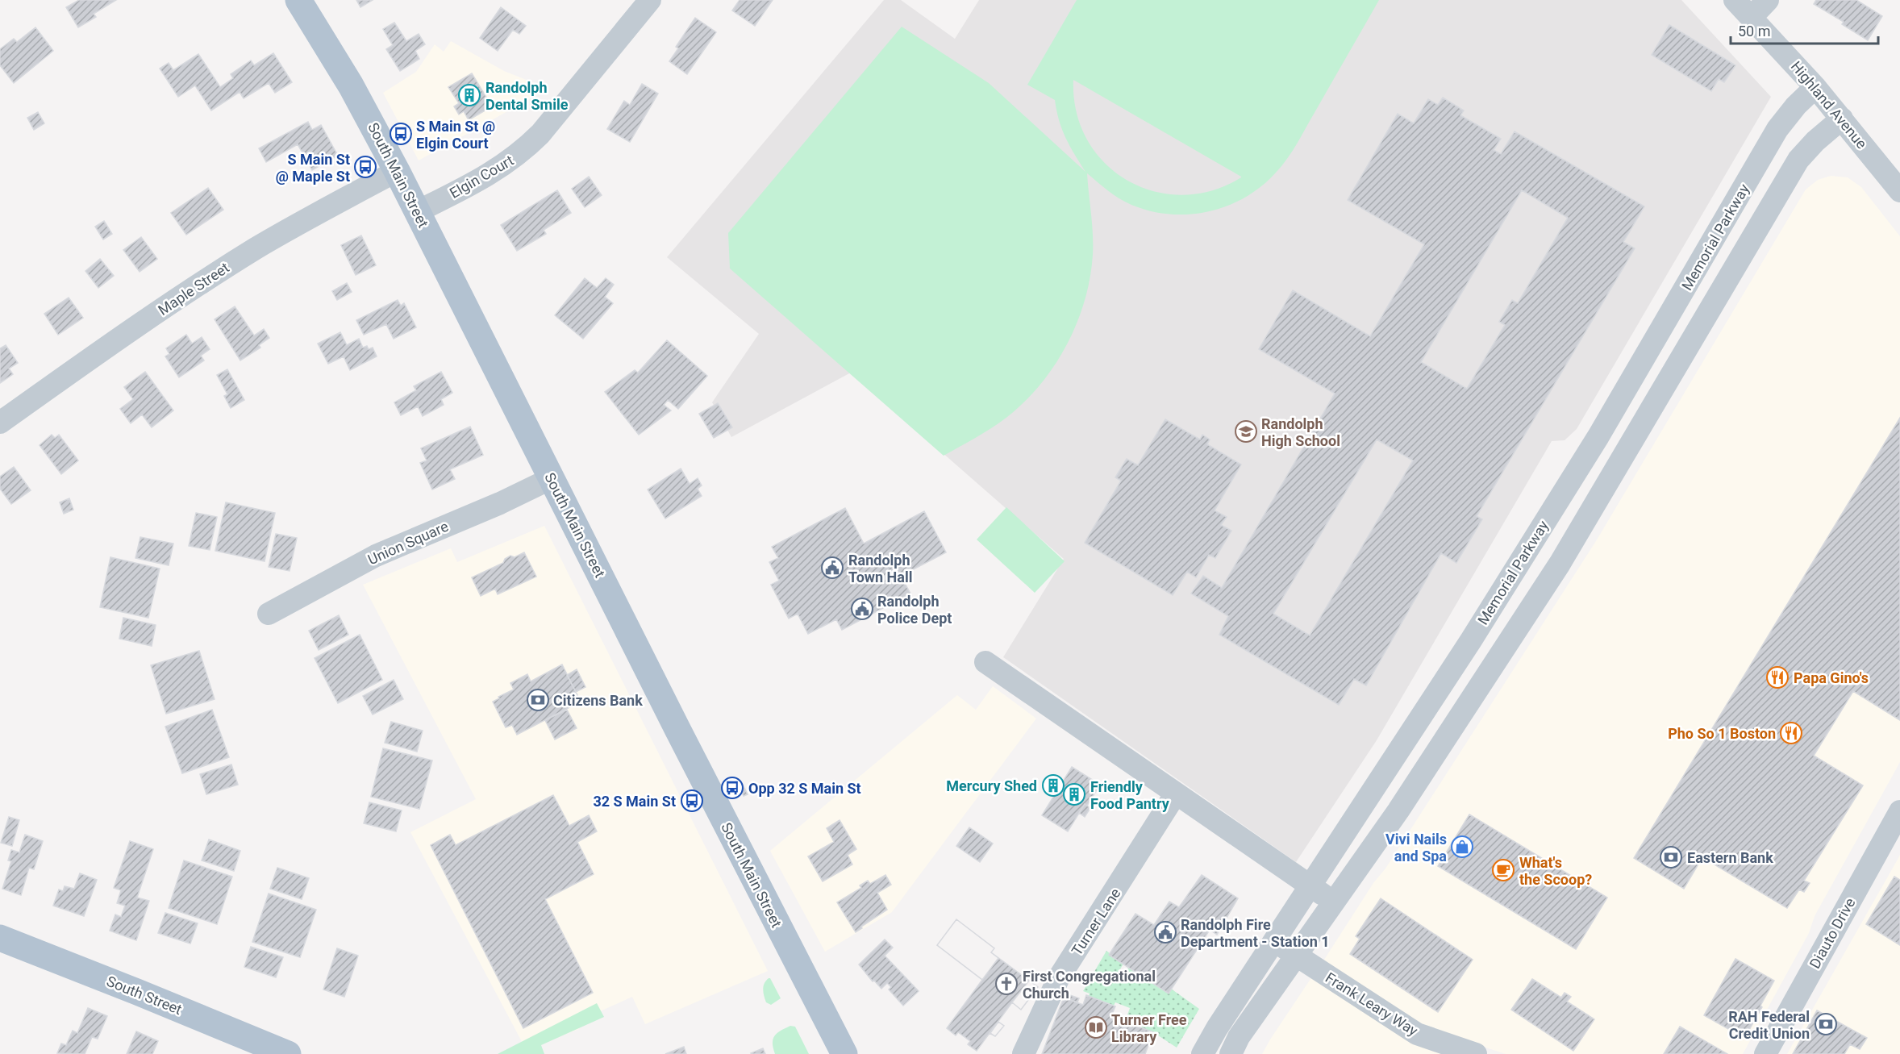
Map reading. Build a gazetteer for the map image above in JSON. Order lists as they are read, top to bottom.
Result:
{
  "streets": {
    "main road": ["South Main Street", "South Street"],
    "street": [
      "Highland Avenue",
      "Elgin Court",
      "Memorial Parkway",
      "Maple Street",
      "Union Square",
      "Turner Lane",
      "Diauto Drive",
      "Frank Leary Way"
    ]
  },
  "crossings": [
    ["Highland Avenue", "Memorial Parkway"],
    ["South Main Street", "Elgin Court"],
    ["South Main Street", "Maple Street"],
    ["South Main Street", "Union Square"],
    ["Memorial Parkway", "Frank Leary Way"]
  ],
  "places": {
    "building": ["Randolph Dental Smile", "Mercury Shed", "Friendly Food Pantry"],
    "bus stop": [
      "S Main St @ Elgin Court",
      "S Main St @ Maple St",
      "Opp 32 S Main St",
      "32 S Main St"
    ],
    "school or university": ["Randolph High School"],
    "public building": ["Randolph Town Hall", "Randolph Police Dept", "Randolph Fire Department - Station 1"],
    "restaurant": ["Papa Gino's", "Pho So 1 Boston"],
    "bank": ["Citizens Bank", "Eastern Bank", "RAH Federal Credit Union"],
    "shop": ["Vivi Nails and Spa"],
    "cafe": ["What's the Scoop?"],
    "church": ["First Congregational Church"],
    "library": ["Turner Free Library"]
  },
  "scale_bar": "50 m"
}
